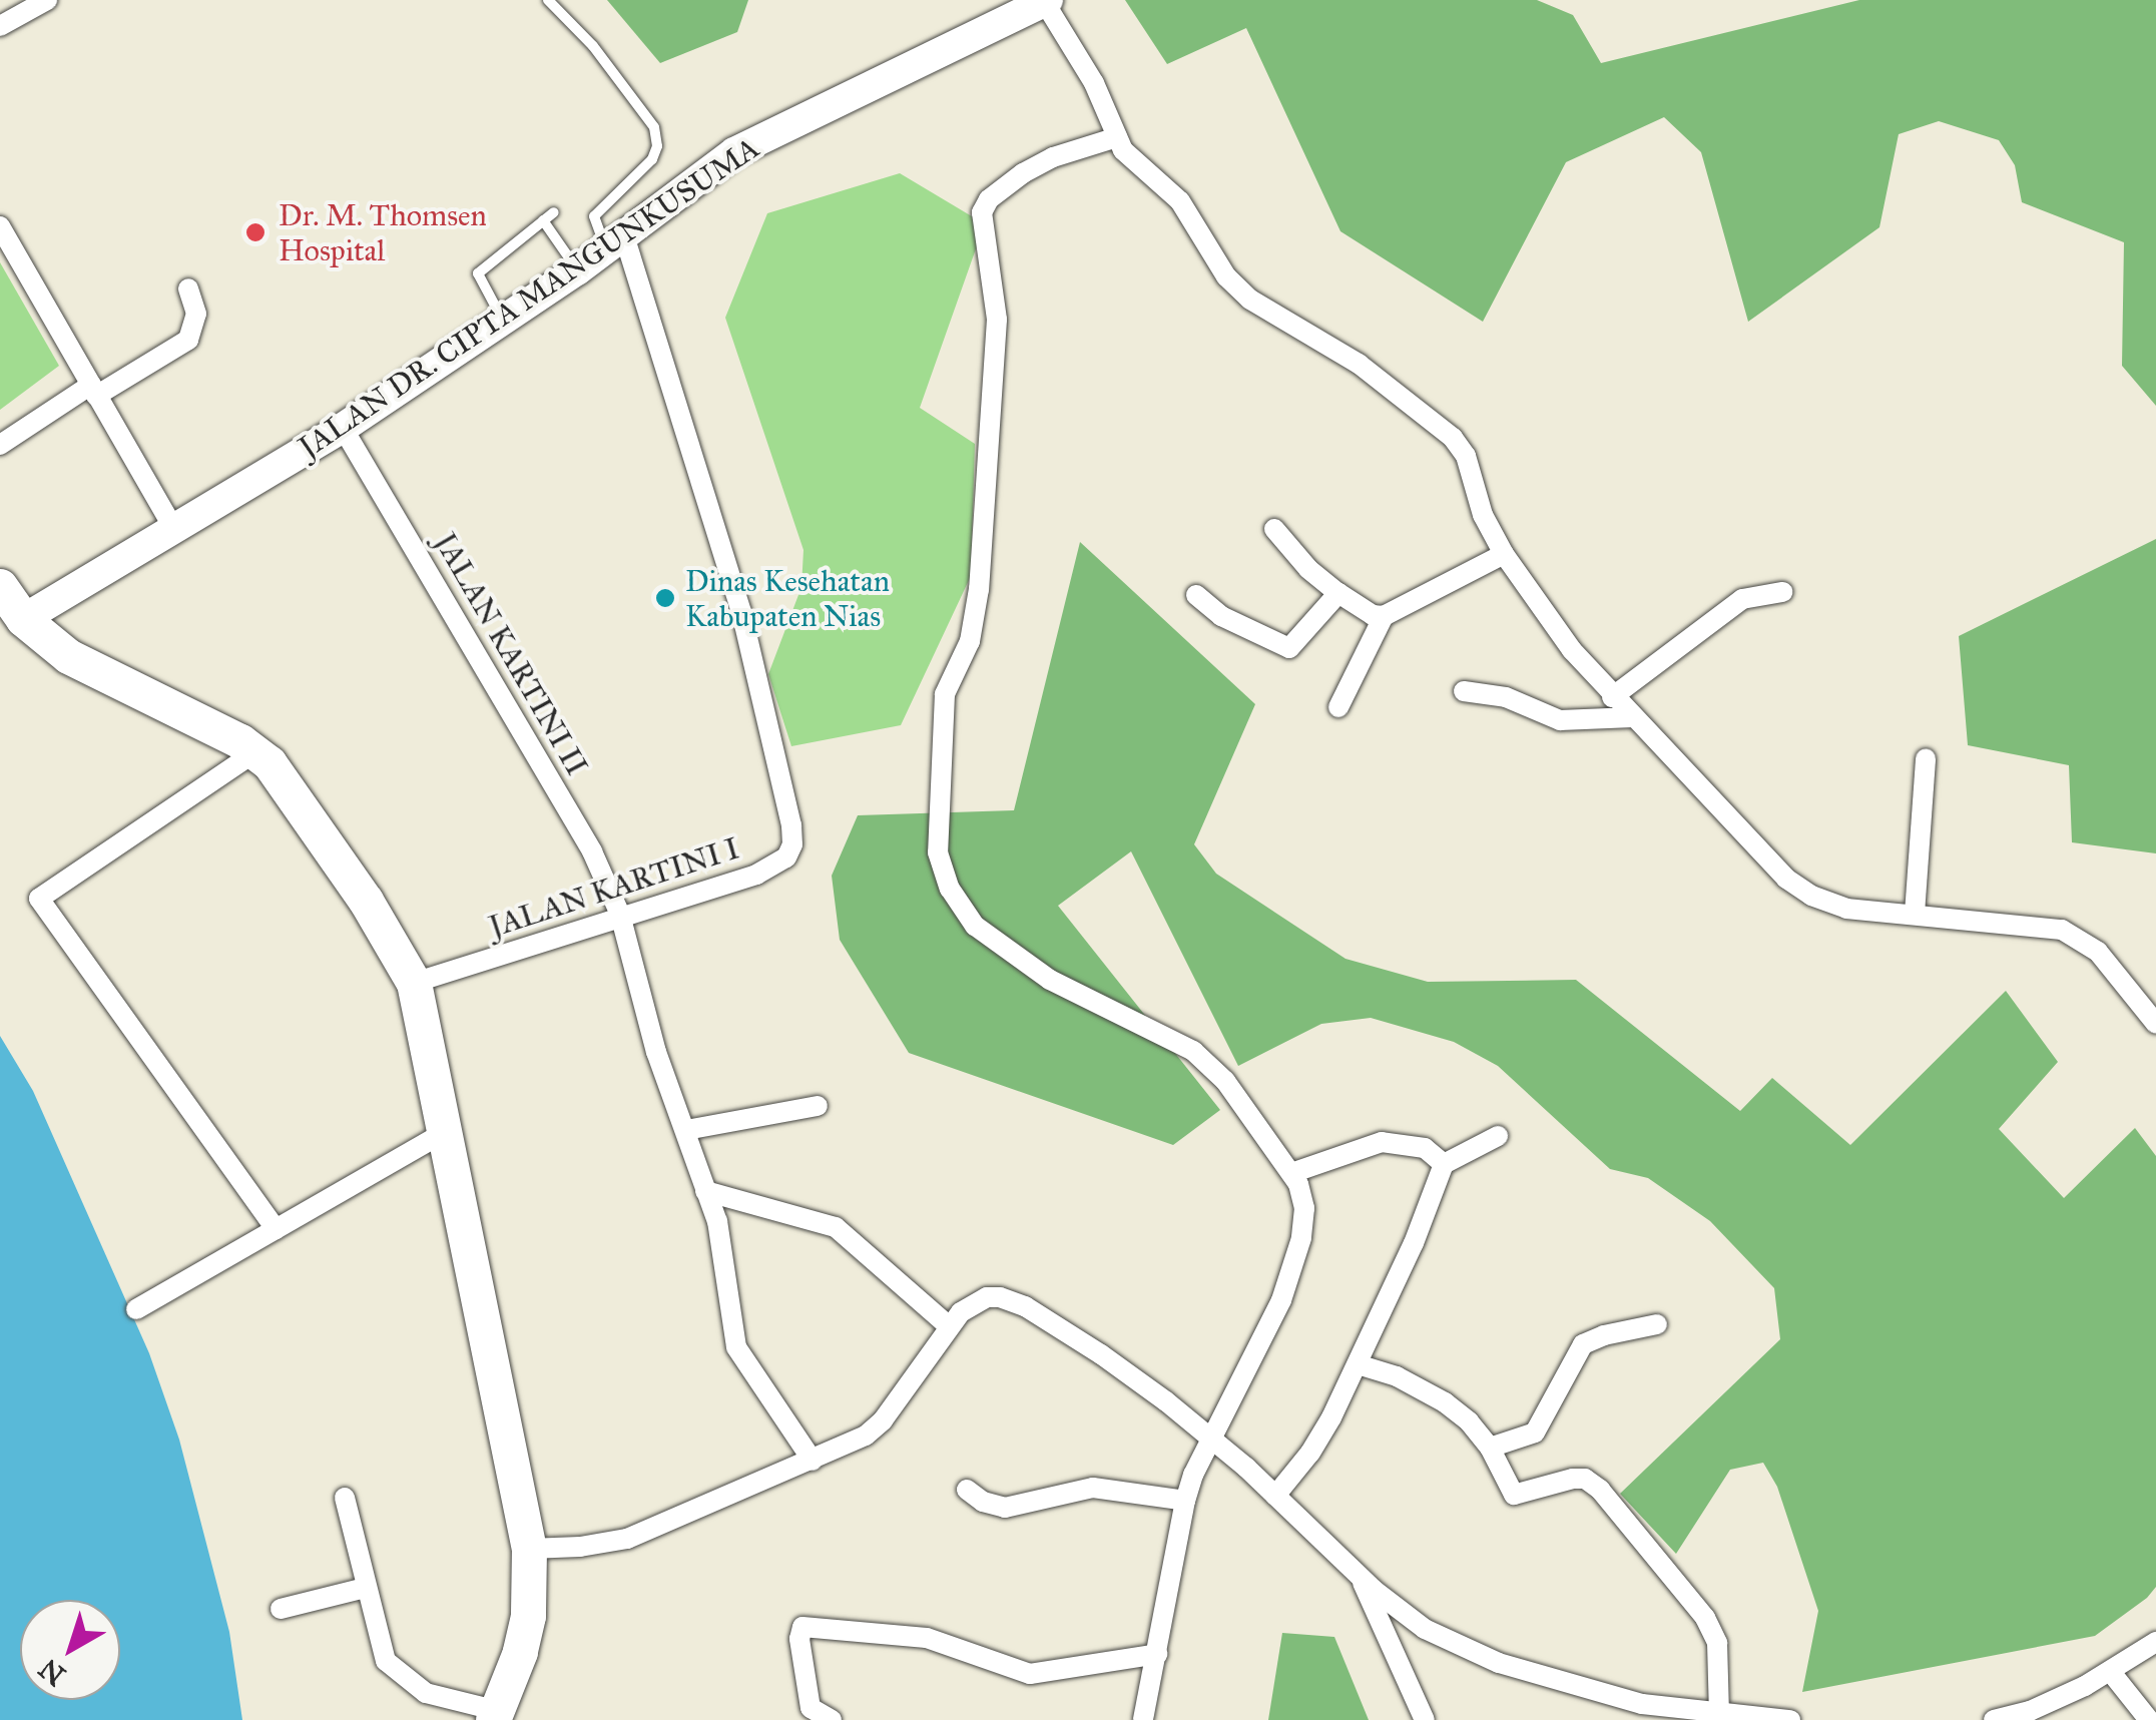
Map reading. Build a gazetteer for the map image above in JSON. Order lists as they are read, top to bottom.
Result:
{
  "streets": {
    "main road": ["JALAN DR. CIPTA MANGUNKUSUMA"],
    "street": ["JALAN KARTINI II", "JALAN KARTINI I"]
  },
  "crossings": [
    ["JALAN DR. CIPTA MANGUNKUSUMA", "JALAN KARTINI II"],
    ["JALAN DR. CIPTA MANGUNKUSUMA", "JALAN KARTINI I"],
    ["JALAN KARTINI II", "JALAN KARTINI I"]
  ],
  "places": ["Dr. M. Thomsen Hospital", "Dinas Kesehatan Kabupaten Nias"],
  "north": "bottom left"
}
